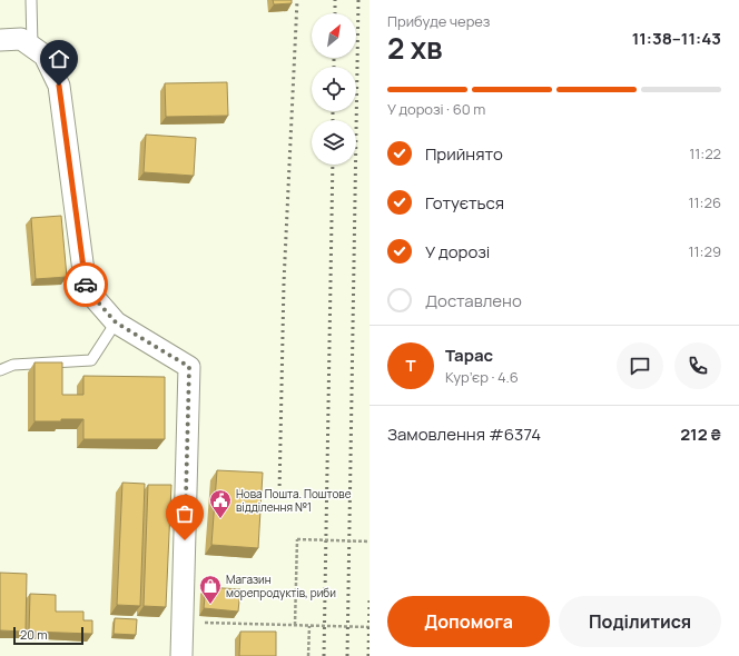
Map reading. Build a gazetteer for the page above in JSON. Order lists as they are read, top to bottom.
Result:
{
  "places": {
    "public building": ["Нова Пошта. Поштове відділення №1"],
    "shop": ["Магазин морепродуктів, риби"]
  },
  "scale_bar": "20 m",
  "north": "top right",
  "page": {
    "heading": ["2 хв", "Прибуде через", "11:38–11:43"],
    "panel": [
      "Тарас",
      "Кур’єр · 4.6",
      "Замовлення #6374",
      "212 ₴"
    ],
    "bar": "У дорозі · 60 m",
    "list": [
      ["Прийнято", "11:22"],
      ["Готується", "11:26"],
      ["У дорозі", "11:29"],
      "Доставлено"
    ],
    "round": "Т",
    "buttons": ["Допомога", "Поділитися"],
    "scale": "20 m"
  }
}
